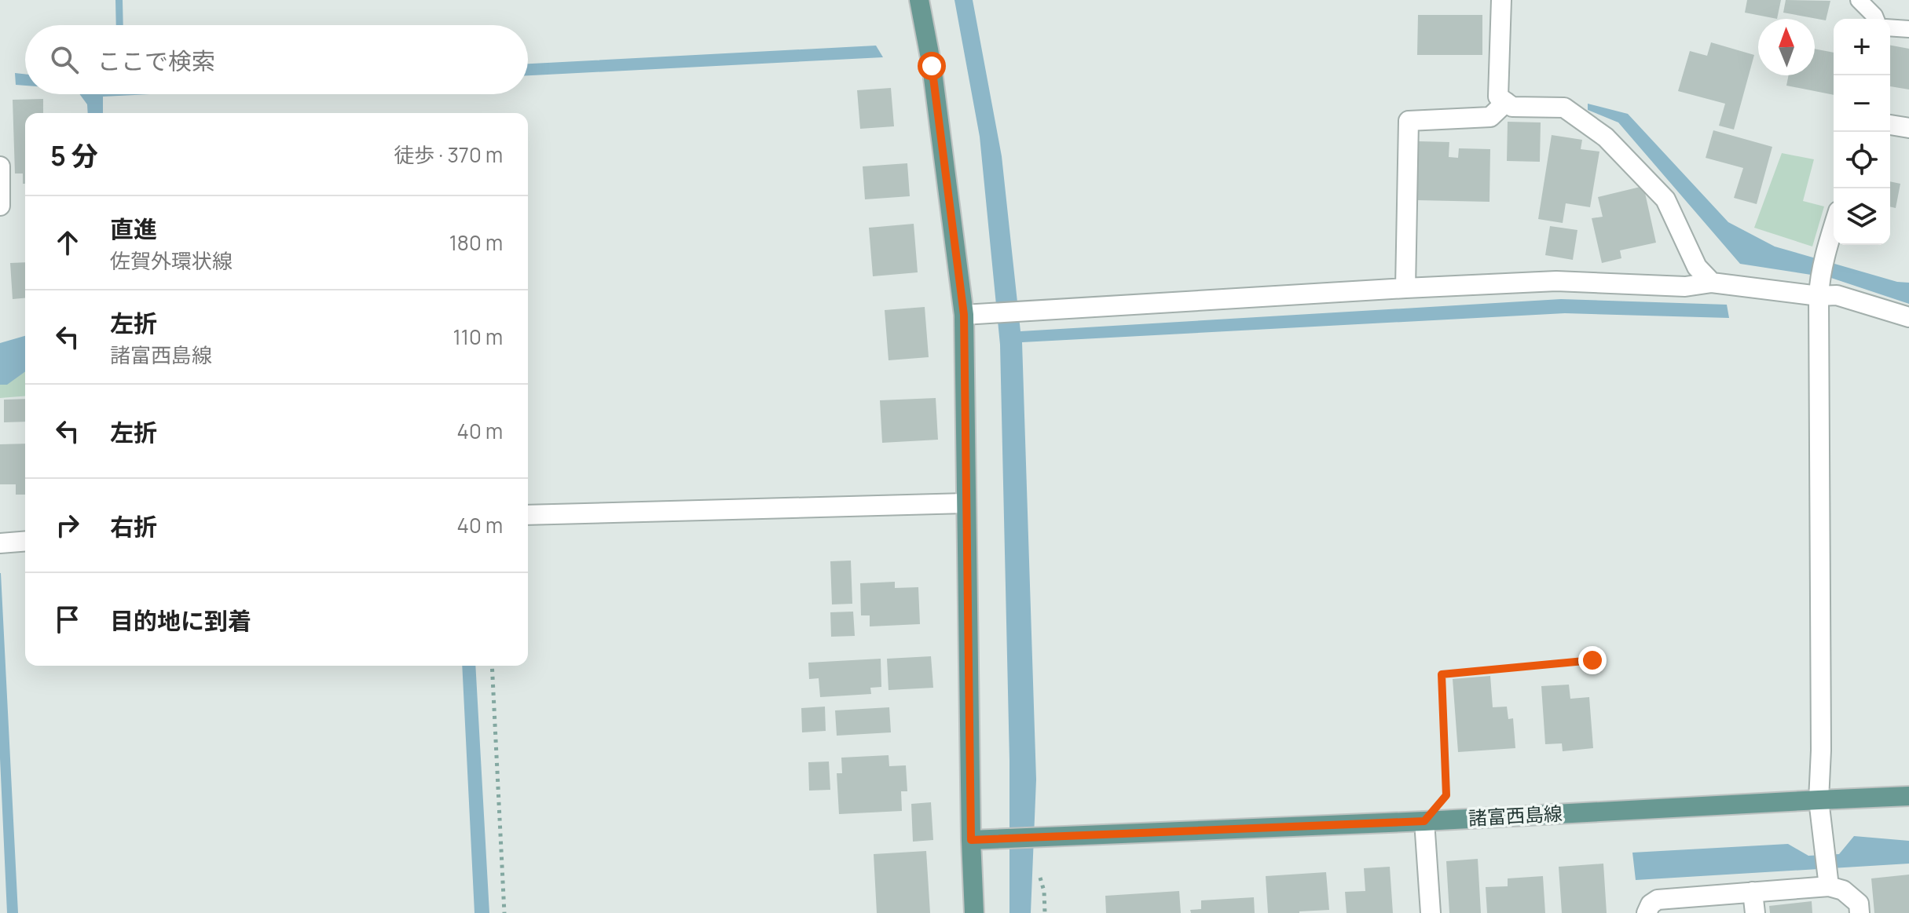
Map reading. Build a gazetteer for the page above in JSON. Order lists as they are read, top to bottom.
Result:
{
  "streets": {
    "main road": ["諸富西島線"]
  },
  "north": "top",
  "page": {
    "map_buttons": ["+", "−"],
    "search": "ここで検索",
    "heading": ["5 分", "徒歩 · 370 m"],
    "list": [
      ["直進", "佐賀外環状線", "180 m"],
      ["左折", "諸富西島線", "110 m"],
      ["左折", "40 m"],
      ["右折", "40 m"],
      "目的地に到着"
    ]
  }
}
